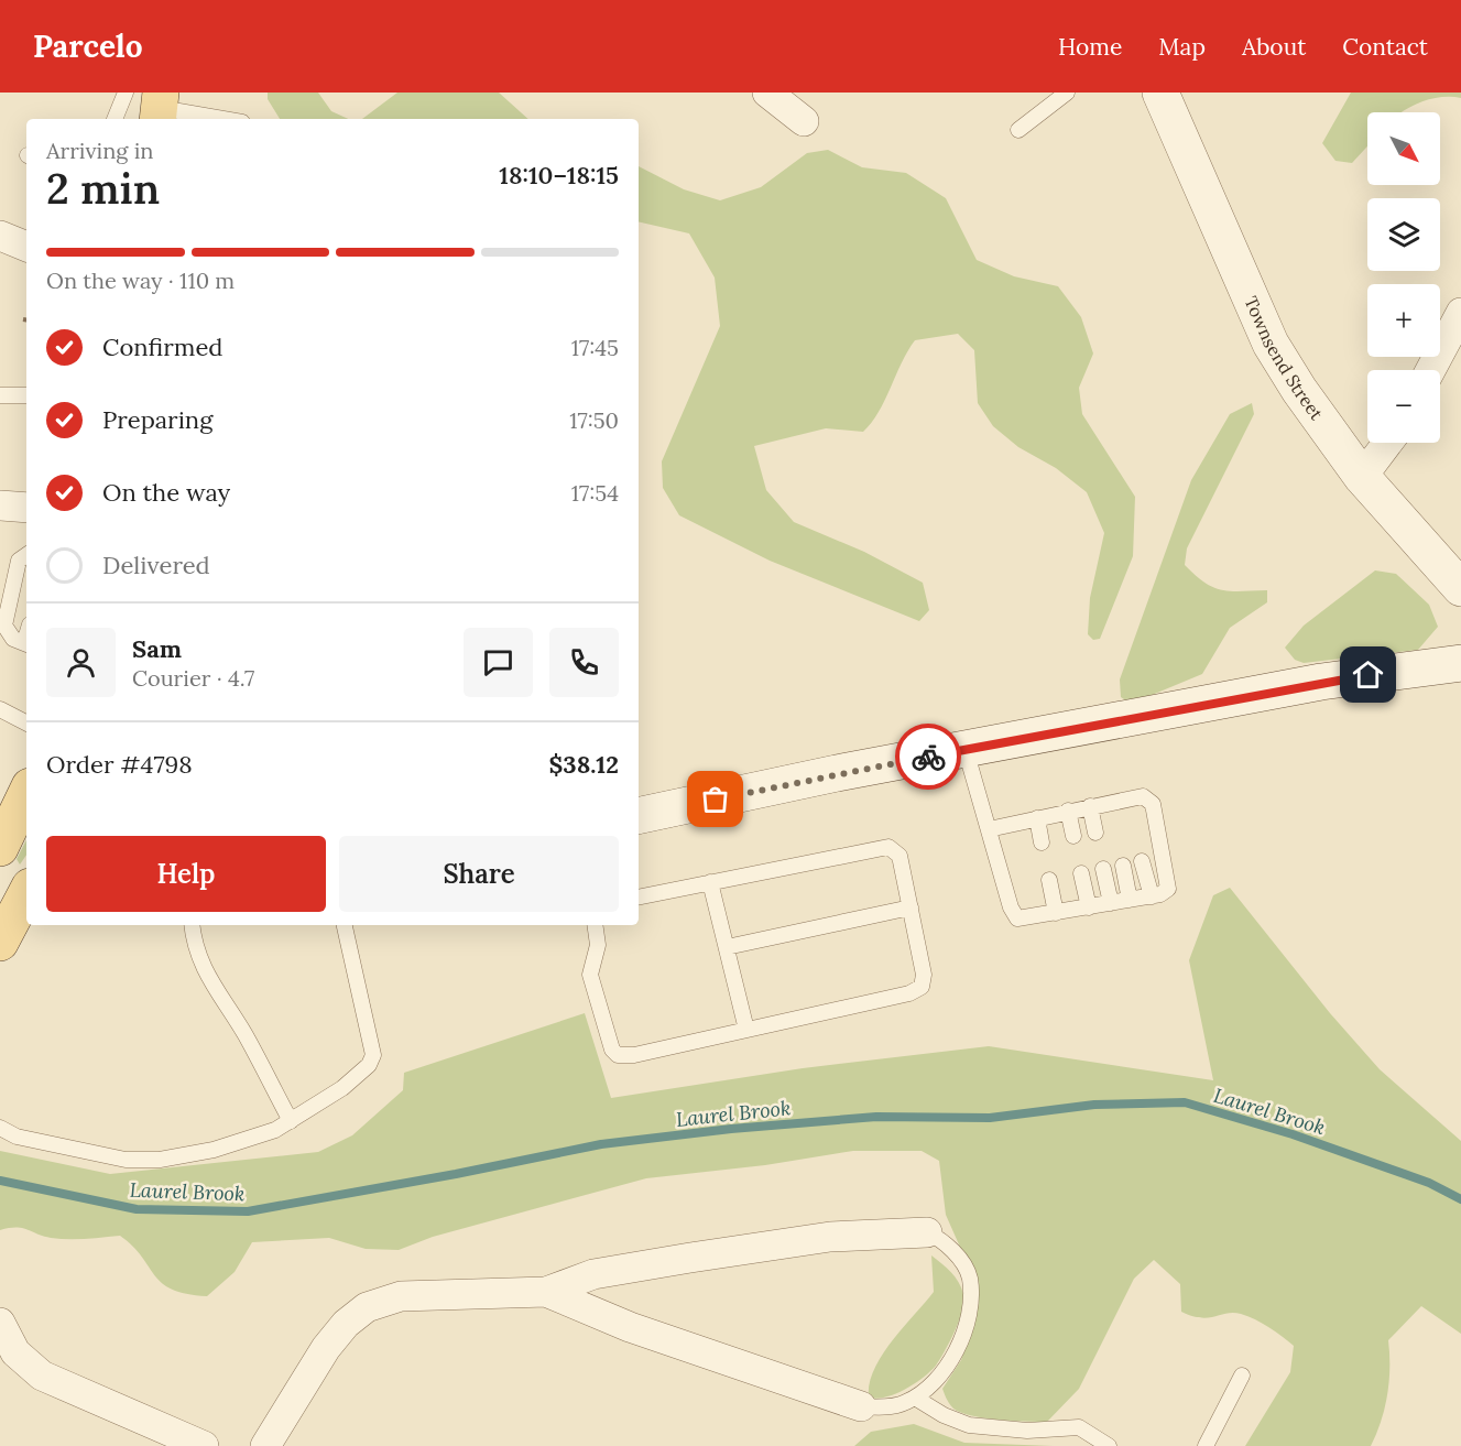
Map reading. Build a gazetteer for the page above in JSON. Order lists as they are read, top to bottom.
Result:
{
  "streets": {
    "main road": ["Townsend Street"]
  },
  "water": ["Laurel Brook"],
  "north": "bottom right",
  "page": {
    "header": "Parcelo",
    "nav": [
      "Home",
      "Map",
      "About",
      "Contact"
    ],
    "map_buttons": ["+", "−"],
    "heading": ["2 min", "Arriving in", "18:10–18:15"],
    "panel": [
      "Sam",
      "Courier · 4.7",
      "Order #4798",
      "$38.12"
    ],
    "bar": "On the way · 110 m",
    "list": [
      ["Confirmed", "17:45"],
      ["Preparing", "17:50"],
      ["On the way", "17:54"],
      "Delivered"
    ],
    "buttons": ["Help", "Share"]
  }
}
